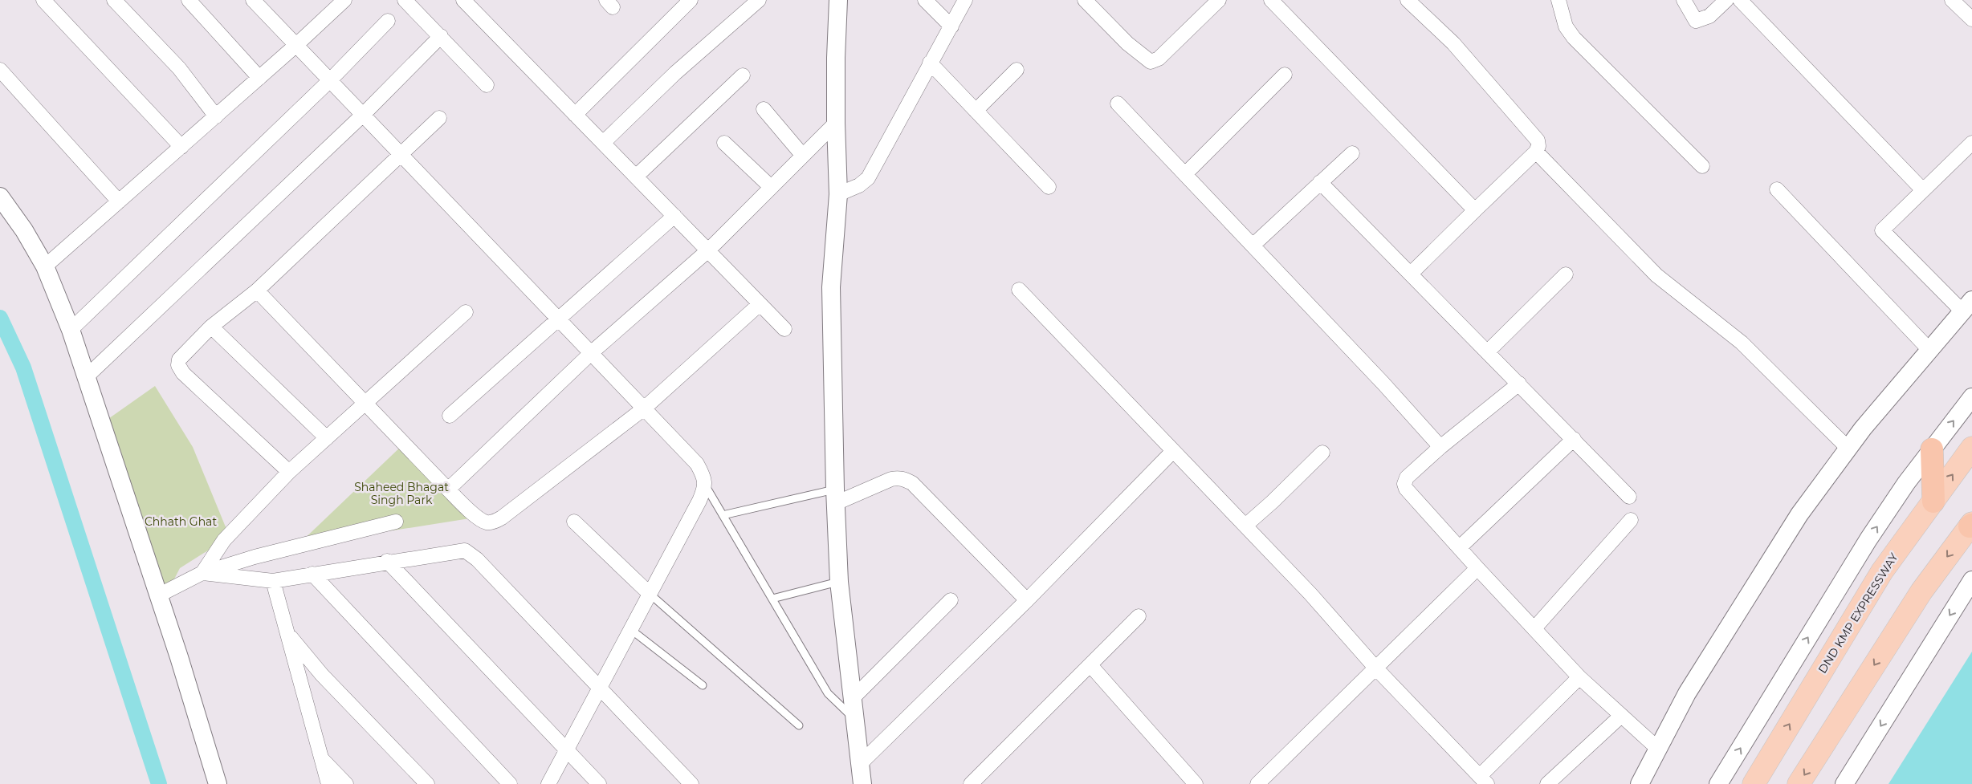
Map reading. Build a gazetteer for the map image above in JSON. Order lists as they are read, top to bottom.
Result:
{
  "streets": {
    "highway": ["DND KMP EXPRESSWAY"]
  },
  "parks": ["Shaheed Bhagat Singh Park", "Chhath Ghat"]
}
